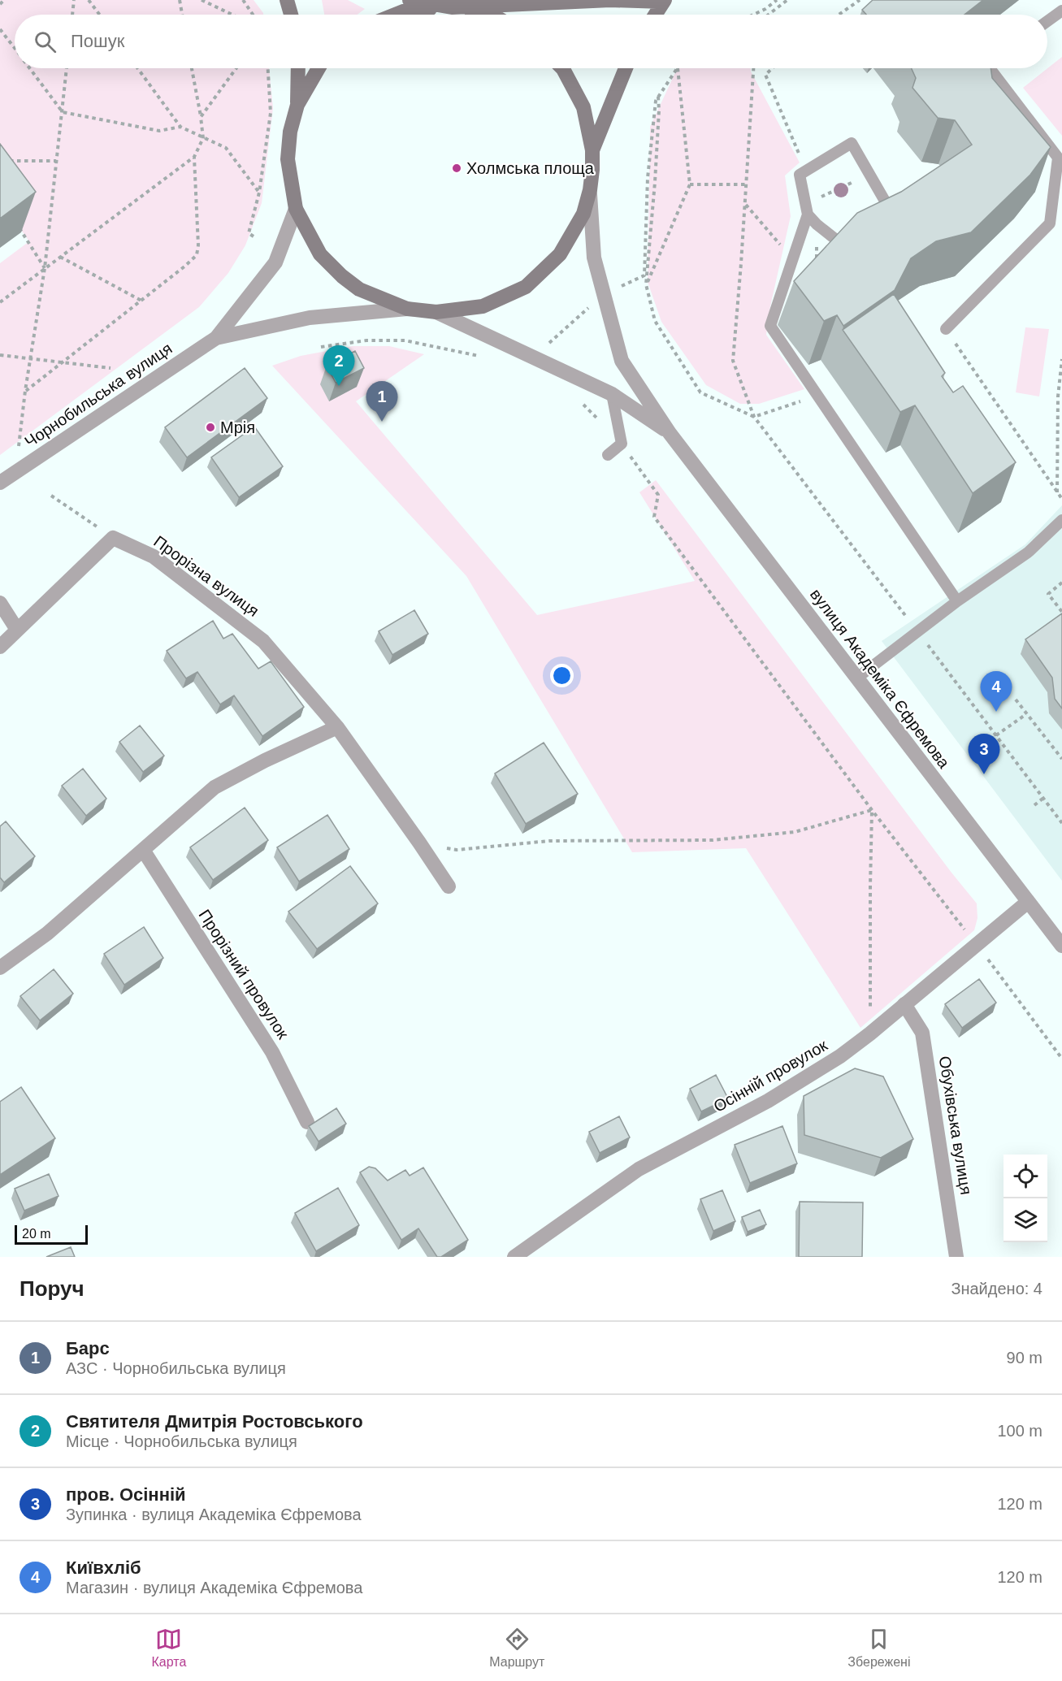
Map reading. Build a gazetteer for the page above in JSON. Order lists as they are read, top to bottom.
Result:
{
  "streets": {
    "street": [
      "Чорнобильська вулиця",
      "Прорізна вулиця",
      "вулиця Академіка Єфремова",
      "Прорізний провулок",
      "Осінній провулок",
      "Обухівська вулиця"
    ]
  },
  "crossings": [
    ["вулиця Академіка Єфремова", "Осінній провулок"],
    ["Осінній провулок", "Обухівська вулиця"]
  ],
  "places": ["Холмська площа", "Мрія"],
  "scale_bar": "20 m",
  "page": {
    "search": "Пошук",
    "pins": [
      "2",
      "1",
      "4",
      "3"
    ],
    "scale": "20 m",
    "heading": ["Поруч", "Знайдено: 4"],
    "list": [
      {
        "mark": "1",
        "name": "Барс",
        "note": "АЗС · Чорнобильська вулиця",
        "value": "90 m"
      },
      {
        "mark": "2",
        "name": "Святителя Дмитрія Ростовського",
        "note": "Місце · Чорнобильська вулиця",
        "value": "100 m"
      },
      {
        "mark": "3",
        "name": "пров. Осінній",
        "note": "Зупинка · вулиця Академіка Єфремова",
        "value": "120 m"
      },
      {
        "mark": "4",
        "name": "Київхліб",
        "note": "Магазин · вулиця Академіка Єфремова",
        "value": "120 m"
      }
    ],
    "nav": ["Карта", "Маршрут", "Збережені"]
  }
}
